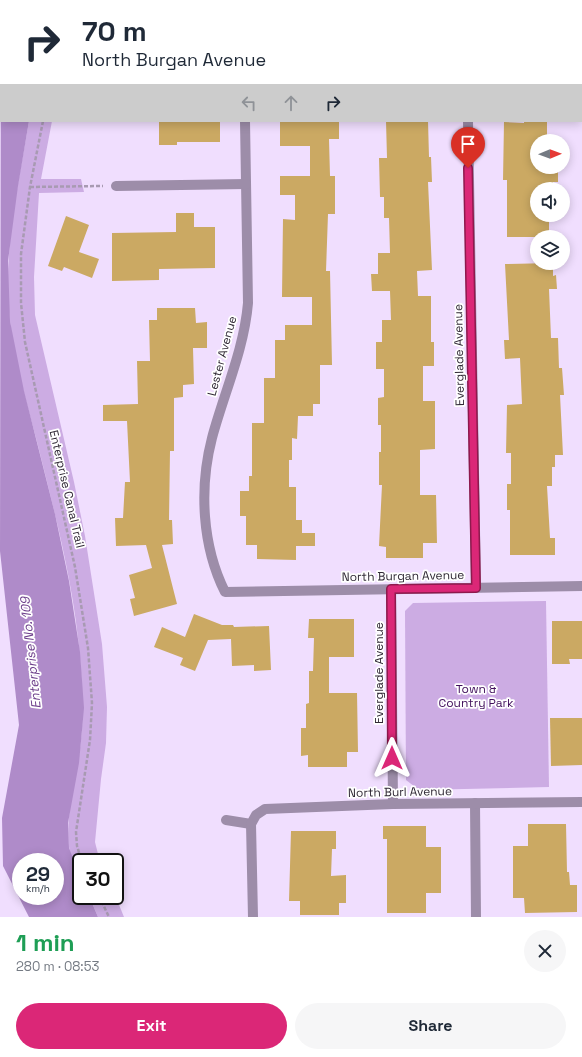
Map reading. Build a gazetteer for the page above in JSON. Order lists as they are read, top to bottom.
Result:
{
  "streets": {
    "street": [
      "Everglade Avenue",
      "Lester Avenue",
      "North Burgan Avenue",
      "North Burl Avenue"
    ],
    "path": ["Enterprise Canal Trail"]
  },
  "crossings": [
    ["Everglade Avenue", "North Burgan Avenue"],
    ["Everglade Avenue", "North Burl Avenue"],
    ["Lester Avenue", "North Burgan Avenue"]
  ],
  "water": ["Enterprise No. 109"],
  "parks": ["Town & Country Park"],
  "north": "right",
  "page": {
    "turn": ["70 m", "North Burgan Avenue"],
    "speed": "29 km/h",
    "limit": "30",
    "heading": ["1 min", "280 m · 08:53"],
    "buttons": ["Exit", "Share"]
  }
}
